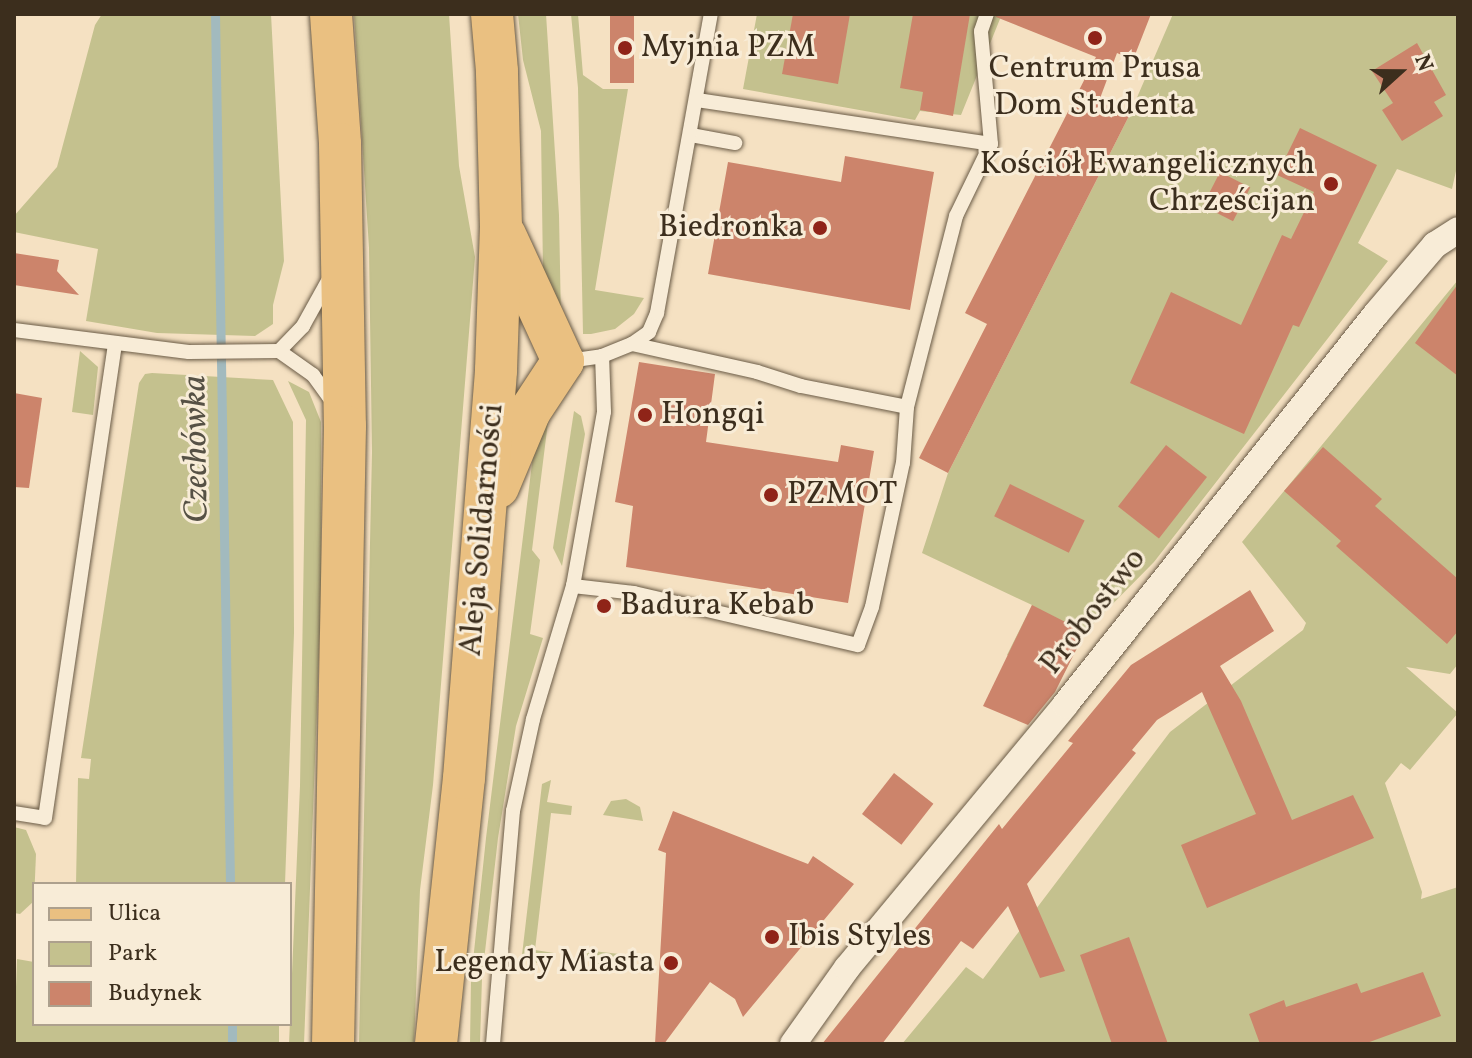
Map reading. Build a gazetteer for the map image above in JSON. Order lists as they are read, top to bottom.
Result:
{
  "streets": {
    "main road": ["Aleja Solidarności"],
    "street": ["Probostwo"]
  },
  "water": ["Czechówka"],
  "places": [
    "Centrum Prusa Dom Studenta",
    "Myjnia PZM",
    "Kościół Ewangelicznych Chrześcijan",
    "Biedronka",
    "Hongqi",
    "PZMOT",
    "Badura Kebab",
    "Ibis Styles",
    "Legendy Miasta"
  ],
  "legend": ["Ulica", "Park", "Budynek"],
  "north": "right"
}
